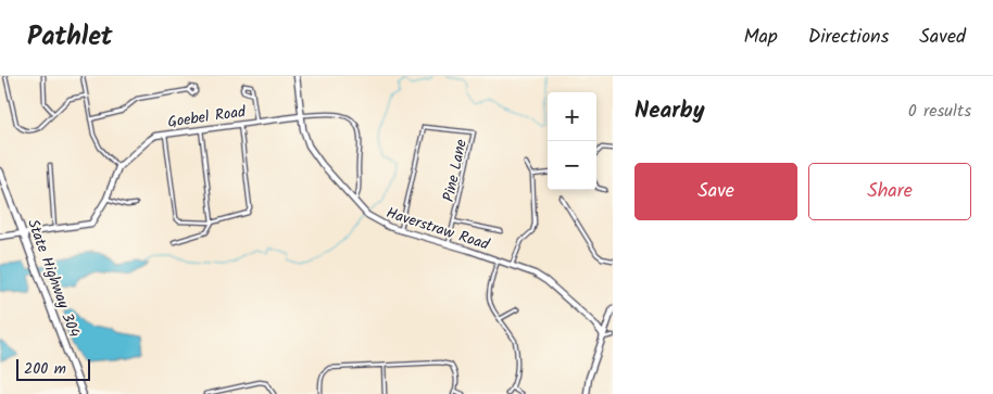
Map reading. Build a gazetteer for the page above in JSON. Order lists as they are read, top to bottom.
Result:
{
  "streets": {
    "main road": ["State Highway 304"],
    "street": ["Goebel Road", "Pine Lane", "Haverstraw Road"]
  },
  "crossings": [
    ["Goebel Road", "Haverstraw Road"],
    ["Goebel Road", "State Highway 304"],
    ["Pine Lane", "Haverstraw Road"]
  ],
  "scale_bar": "200 m",
  "page": {
    "header": "Pathlet",
    "nav": ["Map", "Directions", "Saved"],
    "heading": ["Nearby", "0 results"],
    "map_buttons": ["+", "−"],
    "buttons": ["Save", "Share"],
    "scale": "200 m"
  }
}
